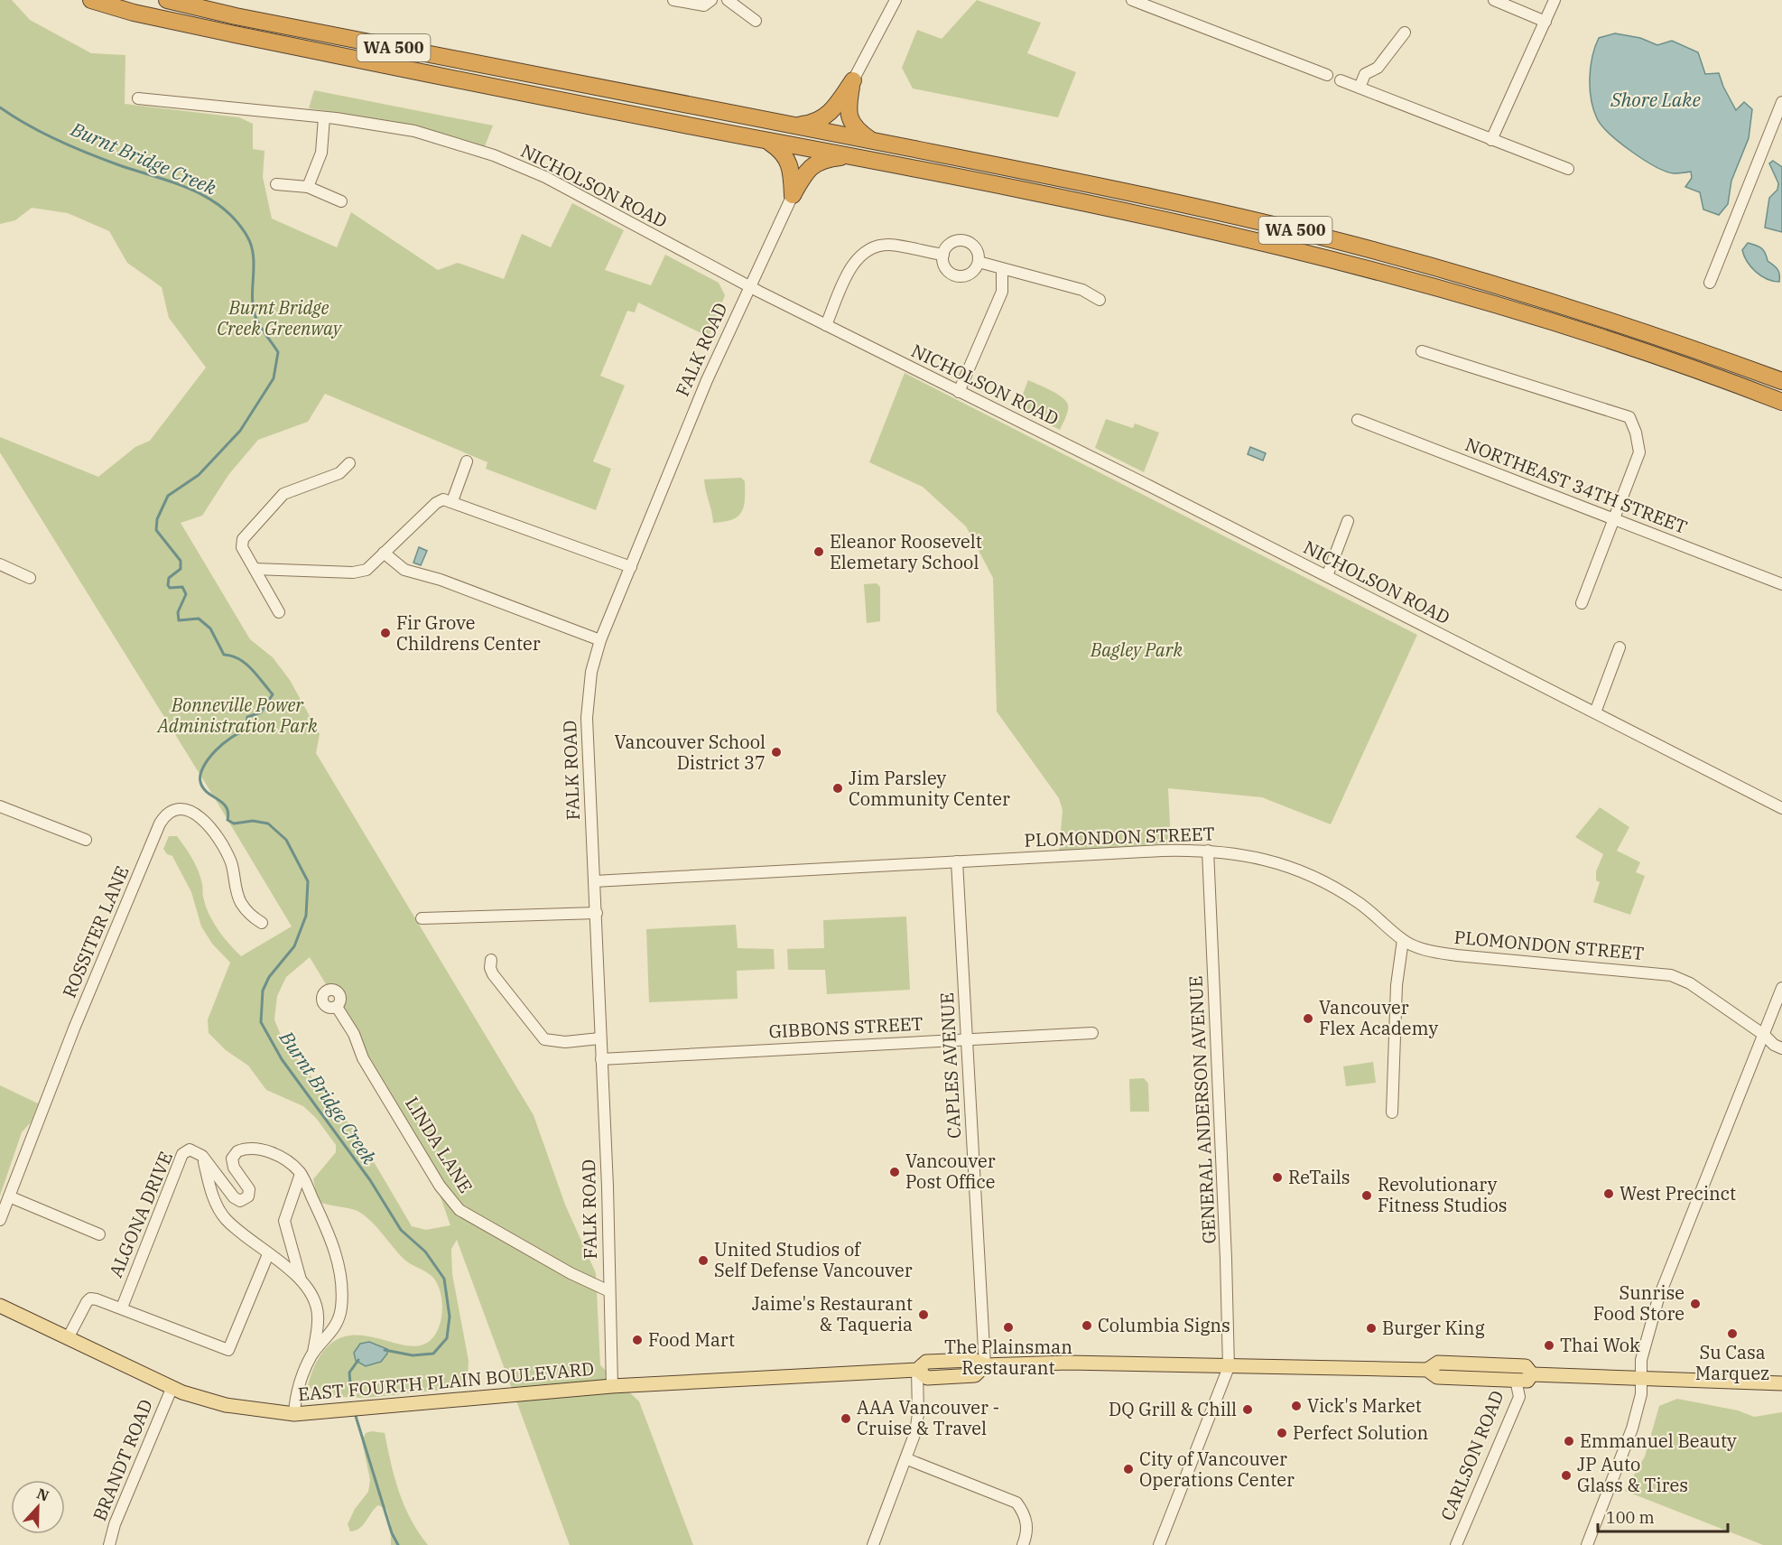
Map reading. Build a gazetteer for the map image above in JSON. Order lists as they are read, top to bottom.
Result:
{
  "streets": {
    "highway": ["WA 500"],
    "main road": ["EAST FOURTH PLAIN BOULEVARD"],
    "street": [
      "NICHOLSON ROAD",
      "FALK ROAD",
      "NORTHEAST 34TH STREET",
      "PLOMONDON STREET",
      "ROSSITER LANE",
      "GIBBONS STREET",
      "CAPLES AVENUE",
      "GENERAL ANDERSON AVENUE",
      "LINDA LANE",
      "ALGONA DRIVE",
      "CARLSON ROAD",
      "BRANDT ROAD"
    ]
  },
  "crossings": [
    ["NICHOLSON ROAD", "FALK ROAD"],
    ["FALK ROAD", "PLOMONDON STREET"],
    ["FALK ROAD", "GIBBONS STREET"],
    ["FALK ROAD", "LINDA LANE"],
    ["FALK ROAD", "EAST FOURTH PLAIN BOULEVARD"],
    ["PLOMONDON STREET", "CAPLES AVENUE"],
    ["PLOMONDON STREET", "GENERAL ANDERSON AVENUE"],
    ["GIBBONS STREET", "CAPLES AVENUE"],
    ["CAPLES AVENUE", "EAST FOURTH PLAIN BOULEVARD"],
    ["GENERAL ANDERSON AVENUE", "EAST FOURTH PLAIN BOULEVARD"],
    ["ALGONA DRIVE", "EAST FOURTH PLAIN BOULEVARD"],
    ["EAST FOURTH PLAIN BOULEVARD", "CARLSON ROAD"],
    ["EAST FOURTH PLAIN BOULEVARD", "BRANDT ROAD"]
  ],
  "water": ["Shore Lake", "Burnt Bridge Creek"],
  "parks": ["Burnt Bridge Creek Greenway", "Bagley Park", "Bonneville Power Administration Park"],
  "places": [
    "Eleanor Roosevelt Elemetary School",
    "Fir Grove Childrens Center",
    "Vancouver School District 37",
    "Jim Parsley Community Center",
    "Vancouver Flex Academy",
    "Vancouver Post Office",
    "ReTails",
    "West Precinct",
    "Revolutionary Fitness Studios",
    "United Studios of Self Defense Vancouver",
    "Sunrise Food Store",
    "Jaime's Restaurant & Taqueria",
    "Columbia Signs",
    "The Plainsman Restaurant",
    "Burger King",
    "Su Casa Marquez",
    "Food Mart",
    "Thai Wok",
    "Vick's Market",
    "DQ Grill & Chill",
    "AAA Vancouver - Cruise & Travel",
    "Perfect Solution",
    "Emmanuel Beauty",
    "City of Vancouver Operations Center",
    "JP Auto Glass & Tires"
  ],
  "scale_bar": "100 m",
  "north": "top"
}
